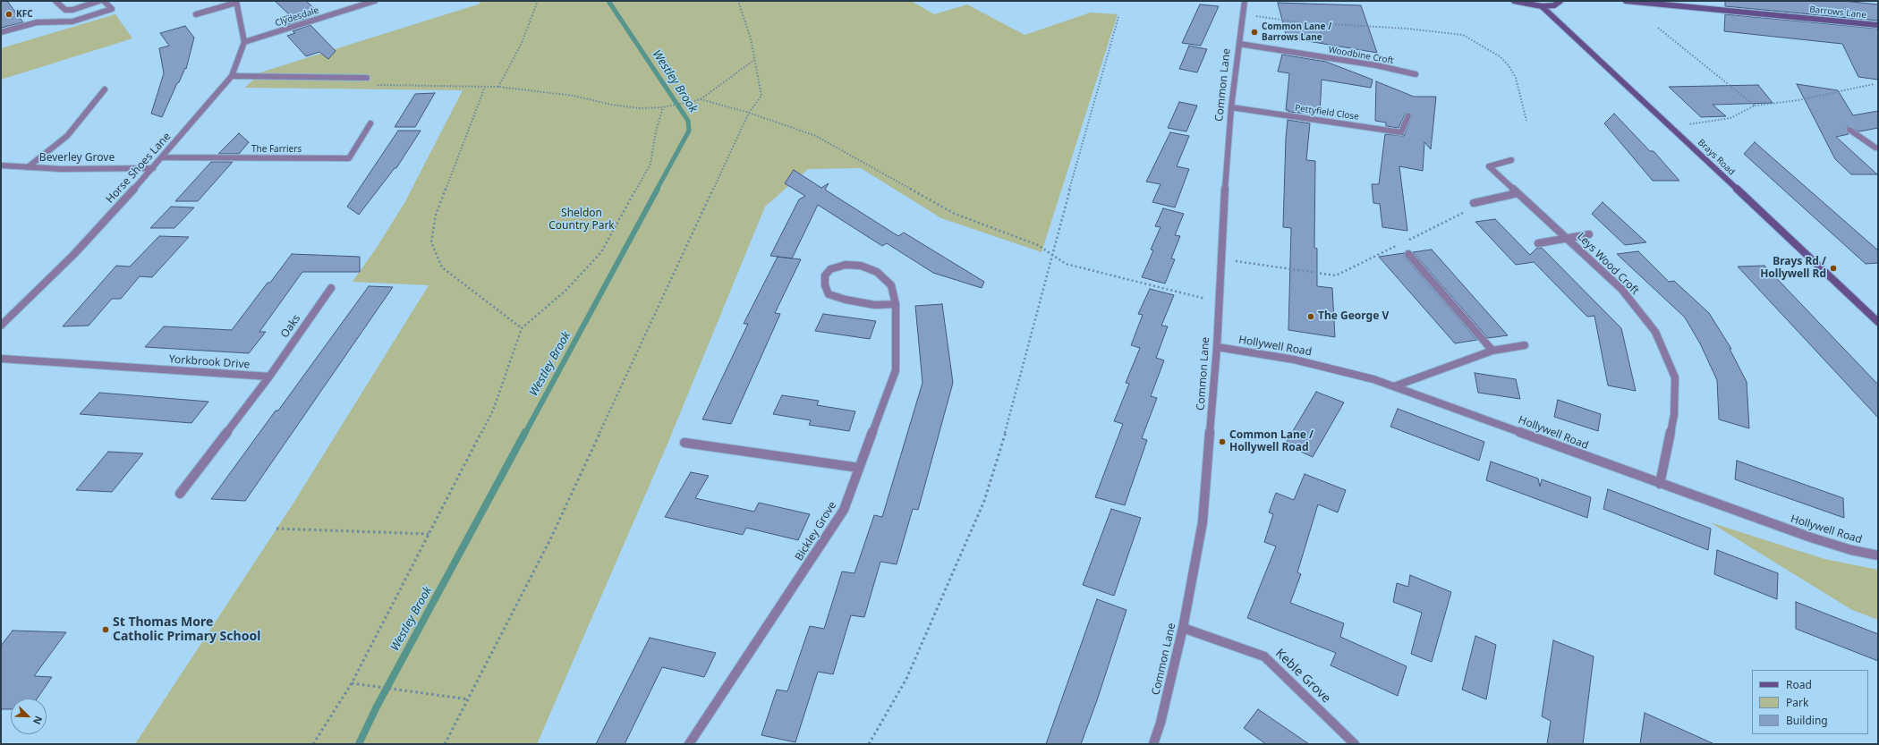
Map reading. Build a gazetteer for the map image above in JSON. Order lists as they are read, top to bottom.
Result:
{
  "streets": {
    "street": [
      "Barrows Lane",
      "Clydesdale",
      "Woodbine Croft",
      "Common Lane",
      "Pettyfield Close",
      "The Farriers",
      "Brays Road",
      "Beverley Grove",
      "Horse Shoes Lane",
      "Leys Wood Croft",
      "Oaks",
      "Hollywell Road",
      "Yorkbrook Drive",
      "Bickley Grove",
      "Keble Grove"
    ]
  },
  "crossings": [
    ["Clydesdale", "Horse Shoes Lane"],
    ["Woodbine Croft", "Common Lane"],
    ["Common Lane", "Pettyfield Close"],
    ["Common Lane", "Hollywell Road"],
    ["Common Lane", "Keble Grove"],
    ["The Farriers", "Horse Shoes Lane"],
    ["Beverley Grove", "Horse Shoes Lane"],
    ["Leys Wood Croft", "Hollywell Road"],
    ["Oaks", "Yorkbrook Drive"]
  ],
  "water": ["Westley Brook"],
  "parks": ["Sheldon Country Park"],
  "places": [
    "KFC",
    "Common Lane / Barrows Lane",
    "Brays Rd / Hollywell Rd",
    "The George V",
    "Common Lane / Hollywell Road",
    "St Thomas More Catholic Primary School"
  ],
  "legend": ["Road", "Park", "Building"],
  "north": "bottom right"
}
